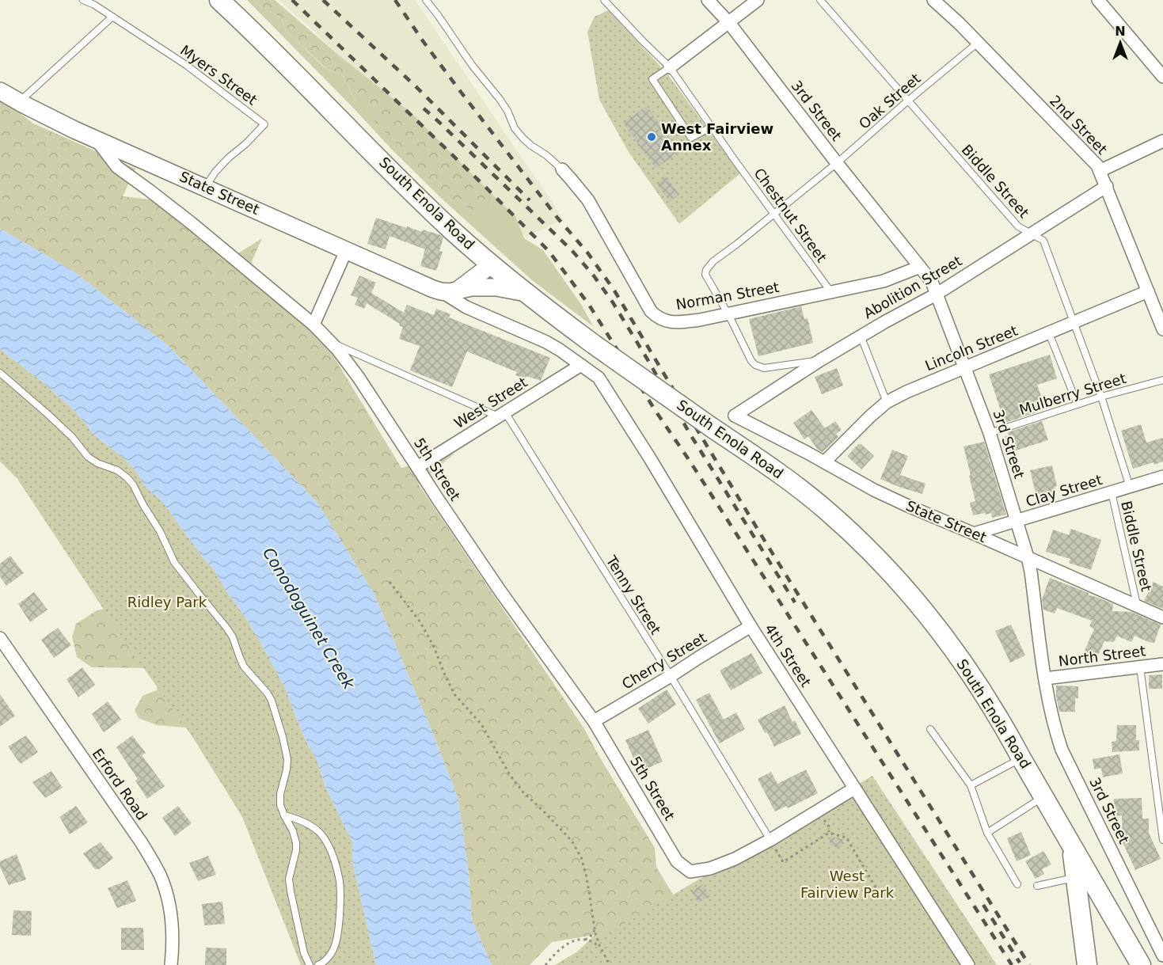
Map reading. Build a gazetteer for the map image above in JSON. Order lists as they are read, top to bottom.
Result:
{
  "streets": {
    "main road": ["State Street", "South Enola Road"],
    "street": [
      "3rd Street",
      "2nd Street",
      "Abolition Street",
      "Norman Street",
      "Lincoln Street",
      "West Street",
      "5th Street",
      "Clay Street",
      "4th Street",
      "North Street",
      "Cherry Street",
      "Erford Road"
    ],
    "lane": [
      "Myers Street",
      "Oak Street",
      "Biddle Street",
      "Chestnut Street",
      "Mulberry Street",
      "Tenny Street"
    ]
  },
  "crossings": [
    ["Myers Street", "State Street"],
    ["Oak Street", "3rd Street"],
    ["Oak Street", "2nd Street"],
    ["Oak Street", "Biddle Street"],
    ["Oak Street", "Chestnut Street"],
    ["Oak Street", "Norman Street"],
    ["3rd Street", "State Street"],
    ["3rd Street", "Abolition Street"],
    ["3rd Street", "Norman Street"],
    ["3rd Street", "Lincoln Street"],
    ["3rd Street", "Mulberry Street"],
    ["3rd Street", "Clay Street"],
    ["3rd Street", "North Street"],
    ["2nd Street", "Abolition Street"],
    ["2nd Street", "Lincoln Street"],
    ["Biddle Street", "State Street"],
    ["Biddle Street", "Abolition Street"],
    ["Biddle Street", "Lincoln Street"],
    ["Biddle Street", "Mulberry Street"],
    ["Biddle Street", "Clay Street"],
    ["State Street", "South Enola Road"],
    ["State Street", "Abolition Street"],
    ["State Street", "Lincoln Street"],
    ["State Street", "West Street"],
    ["State Street", "5th Street"],
    ["State Street", "Clay Street"],
    ["State Street", "4th Street"],
    ["Chestnut Street", "Norman Street"],
    ["West Street", "5th Street"],
    ["West Street", "Tenny Street"],
    ["West Street", "4th Street"],
    ["5th Street", "Tenny Street"],
    ["5th Street", "Cherry Street"],
    ["Tenny Street", "Cherry Street"],
    ["4th Street", "Cherry Street"]
  ],
  "water": ["Conodoguinet Creek"],
  "parks": ["Ridley Park", "West Fairview Park"],
  "places": ["West Fairview Annex"],
  "north": "top"
}
